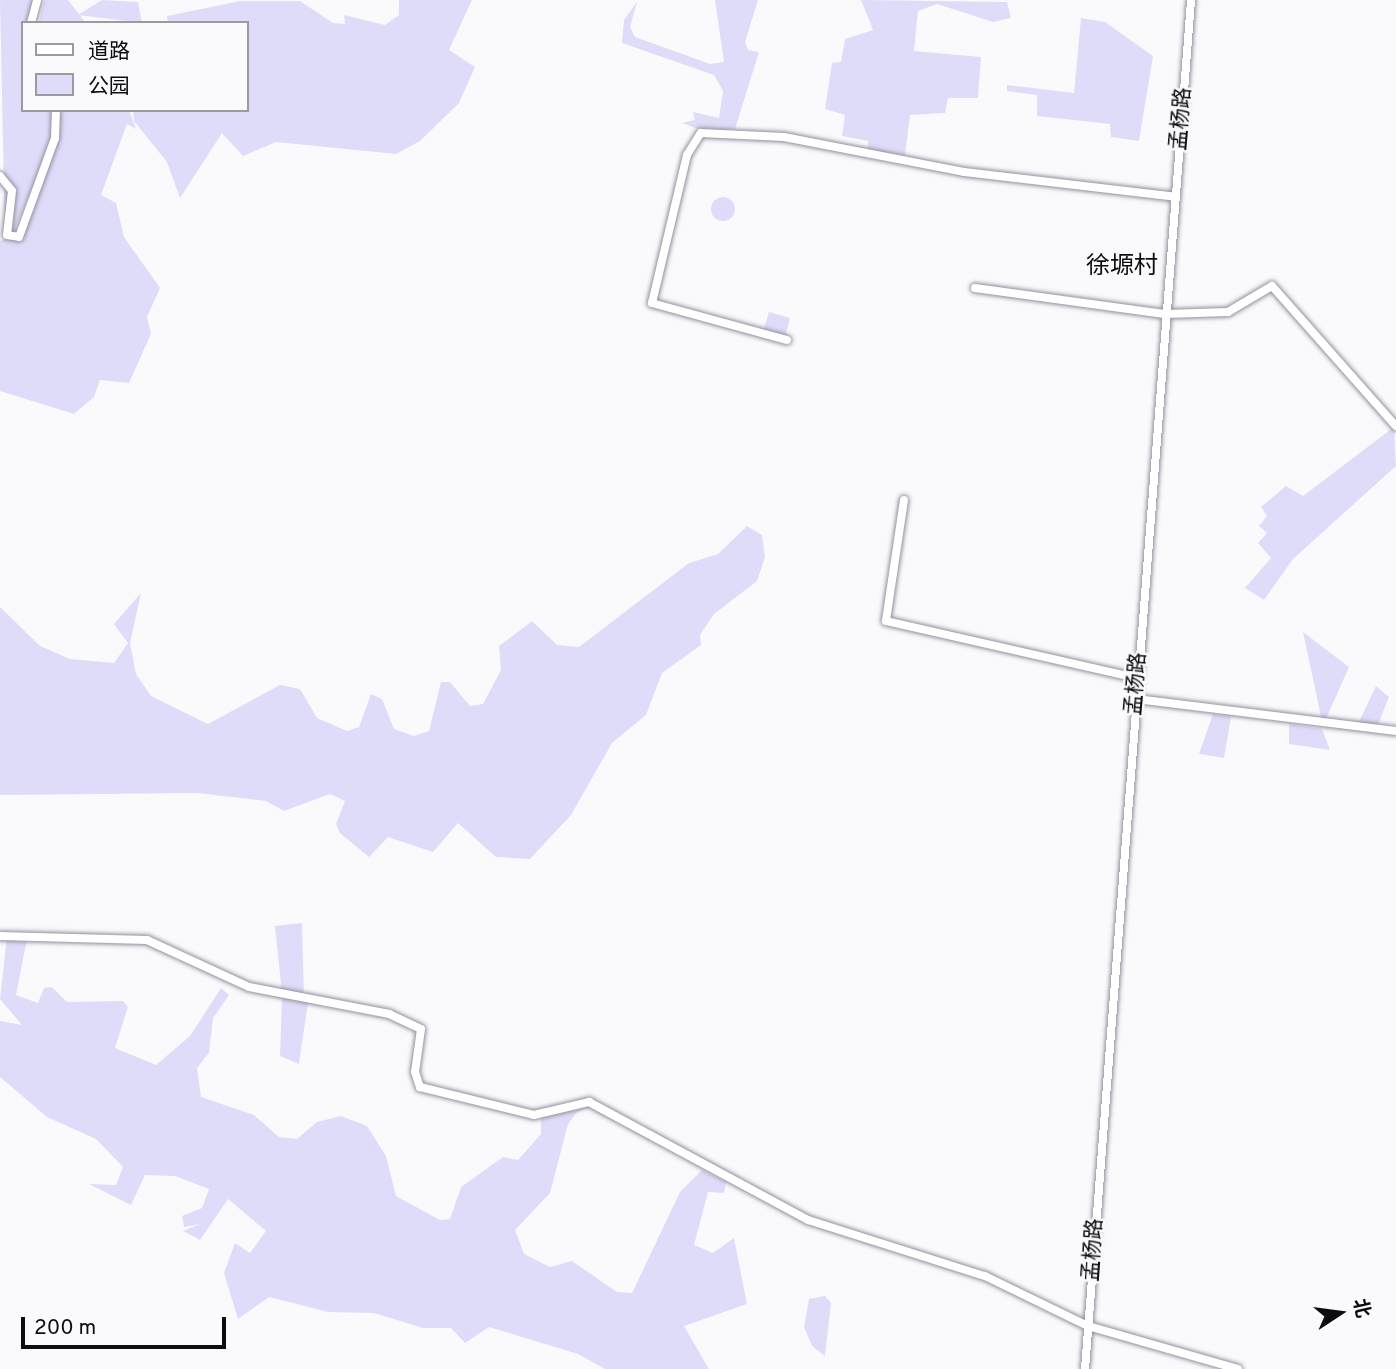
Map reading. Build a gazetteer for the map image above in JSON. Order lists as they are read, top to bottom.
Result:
{
  "streets": {
    "street": ["孟杨路"]
  },
  "districts": ["徐塬村"],
  "legend": ["道路", "公园"],
  "scale_bar": "200 m",
  "north": "right"
}
